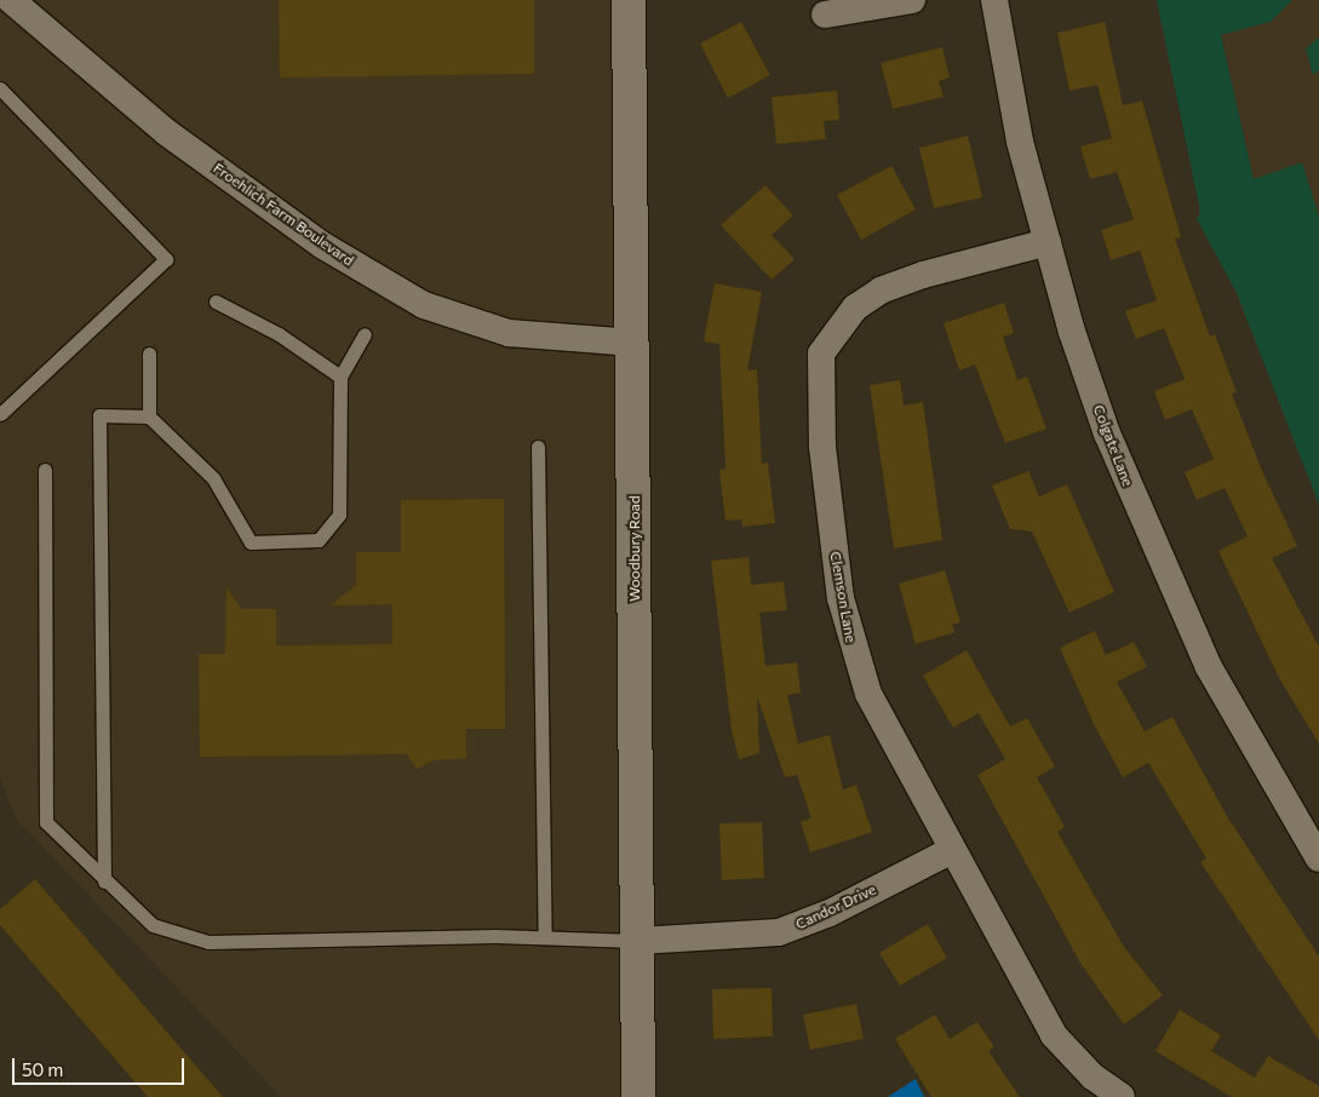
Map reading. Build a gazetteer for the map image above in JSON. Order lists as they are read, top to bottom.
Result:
{
  "streets": {
    "main road": ["Woodbury Road"],
    "street": [
      "Froehlich Farm Boulevard",
      "Colgate Lane",
      "Clemson Lane",
      "Candor Drive"
    ]
  },
  "crossings": [
    ["Froehlich Farm Boulevard", "Woodbury Road"],
    ["Colgate Lane", "Clemson Lane"],
    ["Woodbury Road", "Candor Drive"],
    ["Clemson Lane", "Candor Drive"]
  ],
  "scale_bar": "50 m"
}
